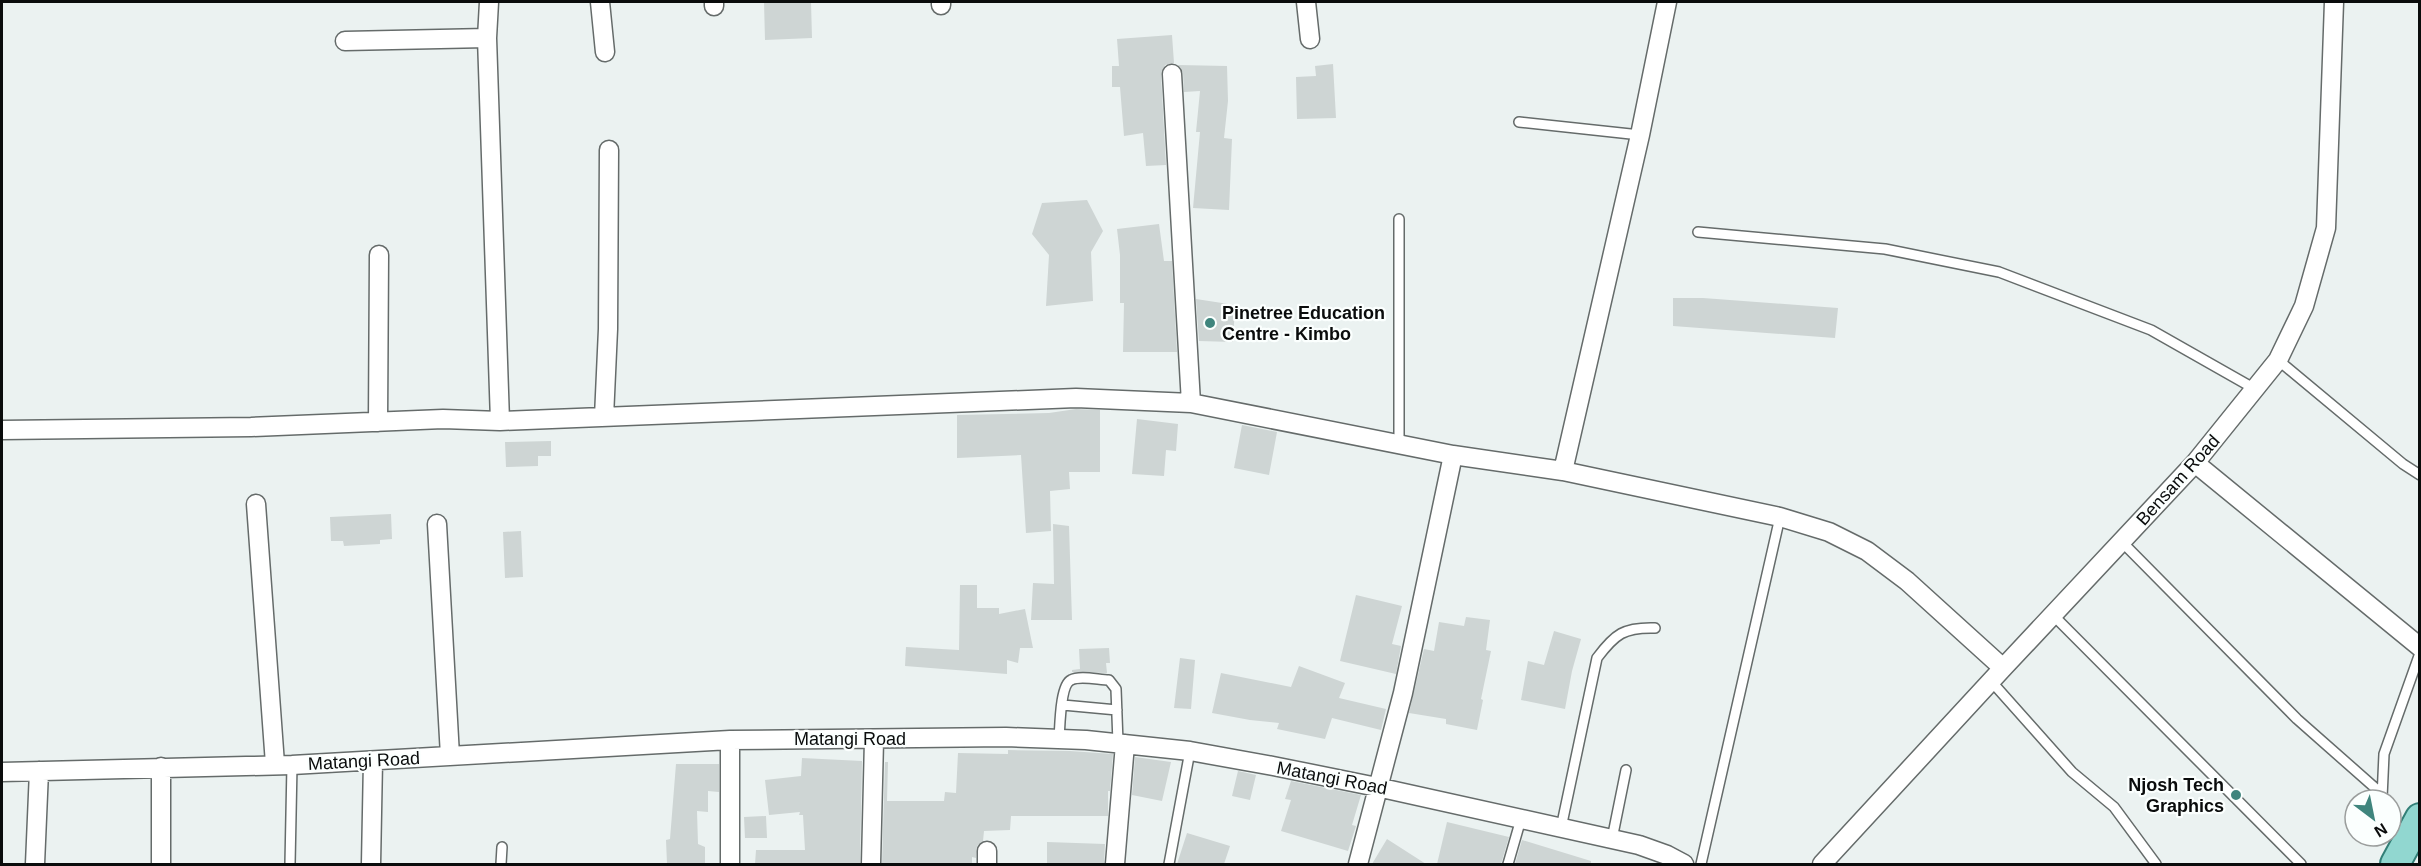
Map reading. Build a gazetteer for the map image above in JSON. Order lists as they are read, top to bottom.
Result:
{
  "streets": {
    "street": ["Bensam Road", "Matangi Road"]
  },
  "places": ["Pinetree Education Centre - Kimbo", "Njosh Tech Graphics"],
  "north": "bottom right"
}
